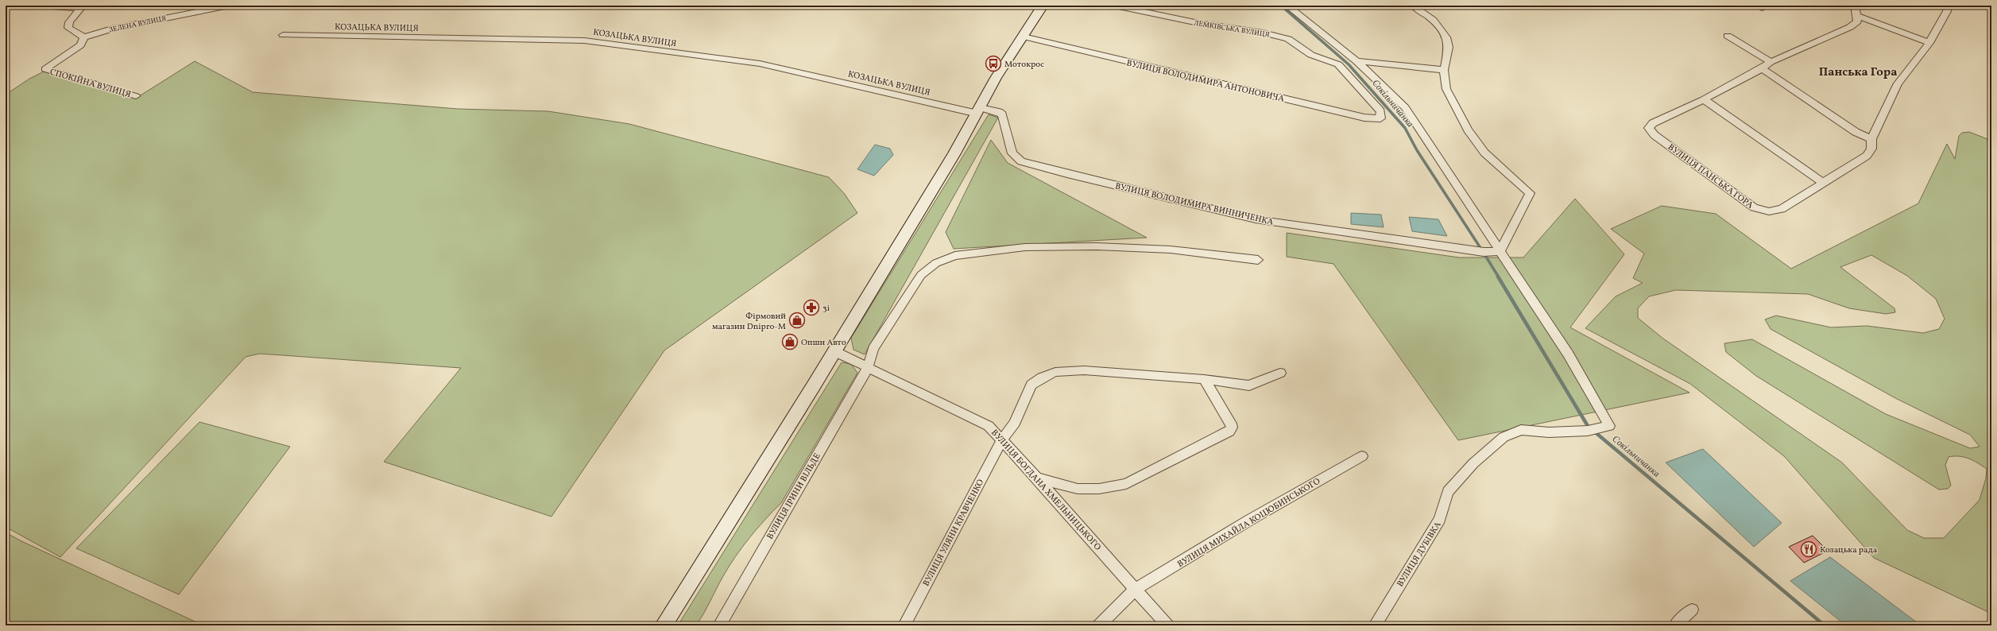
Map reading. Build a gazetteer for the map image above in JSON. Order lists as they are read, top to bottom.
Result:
{
  "streets": {
    "street": [
      "ЗЕЛЕНА ВУЛИЦЯ",
      "КОЗАЦЬКА ВУЛИЦЯ",
      "ЛЕМКІВСЬКА ВУЛИЦЯ",
      "ВУЛИЦЯ ВОЛОДИМИРА АНТОНОВИЧА",
      "СПОКІЙНА ВУЛИЦЯ",
      "ВУЛИЦЯ ПАНСЬКА ГОРА",
      "ВУЛИЦЯ ВОЛОДИМИРА ВИННИЧЕНКА",
      "ВУЛИЦЯ БОГДАНА ХМЕЛЬНИЦЬКОГО",
      "ВУЛИЦЯ ІРИНИ ВІЛЬДЕ",
      "ВУЛИЦЯ МИХАЙЛА КОЦЮБИНСЬКОГО",
      "ВУЛИЦЯ УЛЯНИ КРАВЧЕНКО",
      "ВУЛИЦЯ ДУБІВКА"
    ]
  },
  "crossings": [
    ["ЗЕЛЕНА ВУЛИЦЯ", "СПОКІЙНА ВУЛИЦЯ"],
    ["КОЗАЦЬКА ВУЛИЦЯ", "ВУЛИЦЯ ВОЛОДИМИРА ВИННИЧЕНКА"],
    ["ЛЕМКІВСЬКА ВУЛИЦЯ", "ВУЛИЦЯ ВОЛОДИМИРА АНТОНОВИЧА"],
    ["ВУЛИЦЯ ВОЛОДИМИРА ВИННИЧЕНКА", "ВУЛИЦЯ ДУБІВКА"],
    ["ВУЛИЦЯ БОГДАНА ХМЕЛЬНИЦЬКОГО", "ВУЛИЦЯ ІРИНИ ВІЛЬДЕ"],
    ["ВУЛИЦЯ БОГДАНА ХМЕЛЬНИЦЬКОГО", "ВУЛИЦЯ МИХАЙЛА КОЦЮБИНСЬКОГО"],
    ["ВУЛИЦЯ БОГДАНА ХМЕЛЬНИЦЬКОГО", "ВУЛИЦЯ УЛЯНИ КРАВЧЕНКО"]
  ],
  "districts": ["Панська Гора"],
  "water": ["Сокільничанка"],
  "places": {
    "bus stop": ["Мотокрос"],
    "pharmacy": ["3і"],
    "shop": ["Фірмовий магазин Dnipro-M", "Опшн Авто"],
    "restaurant": ["Козацька рада"]
  }
}
